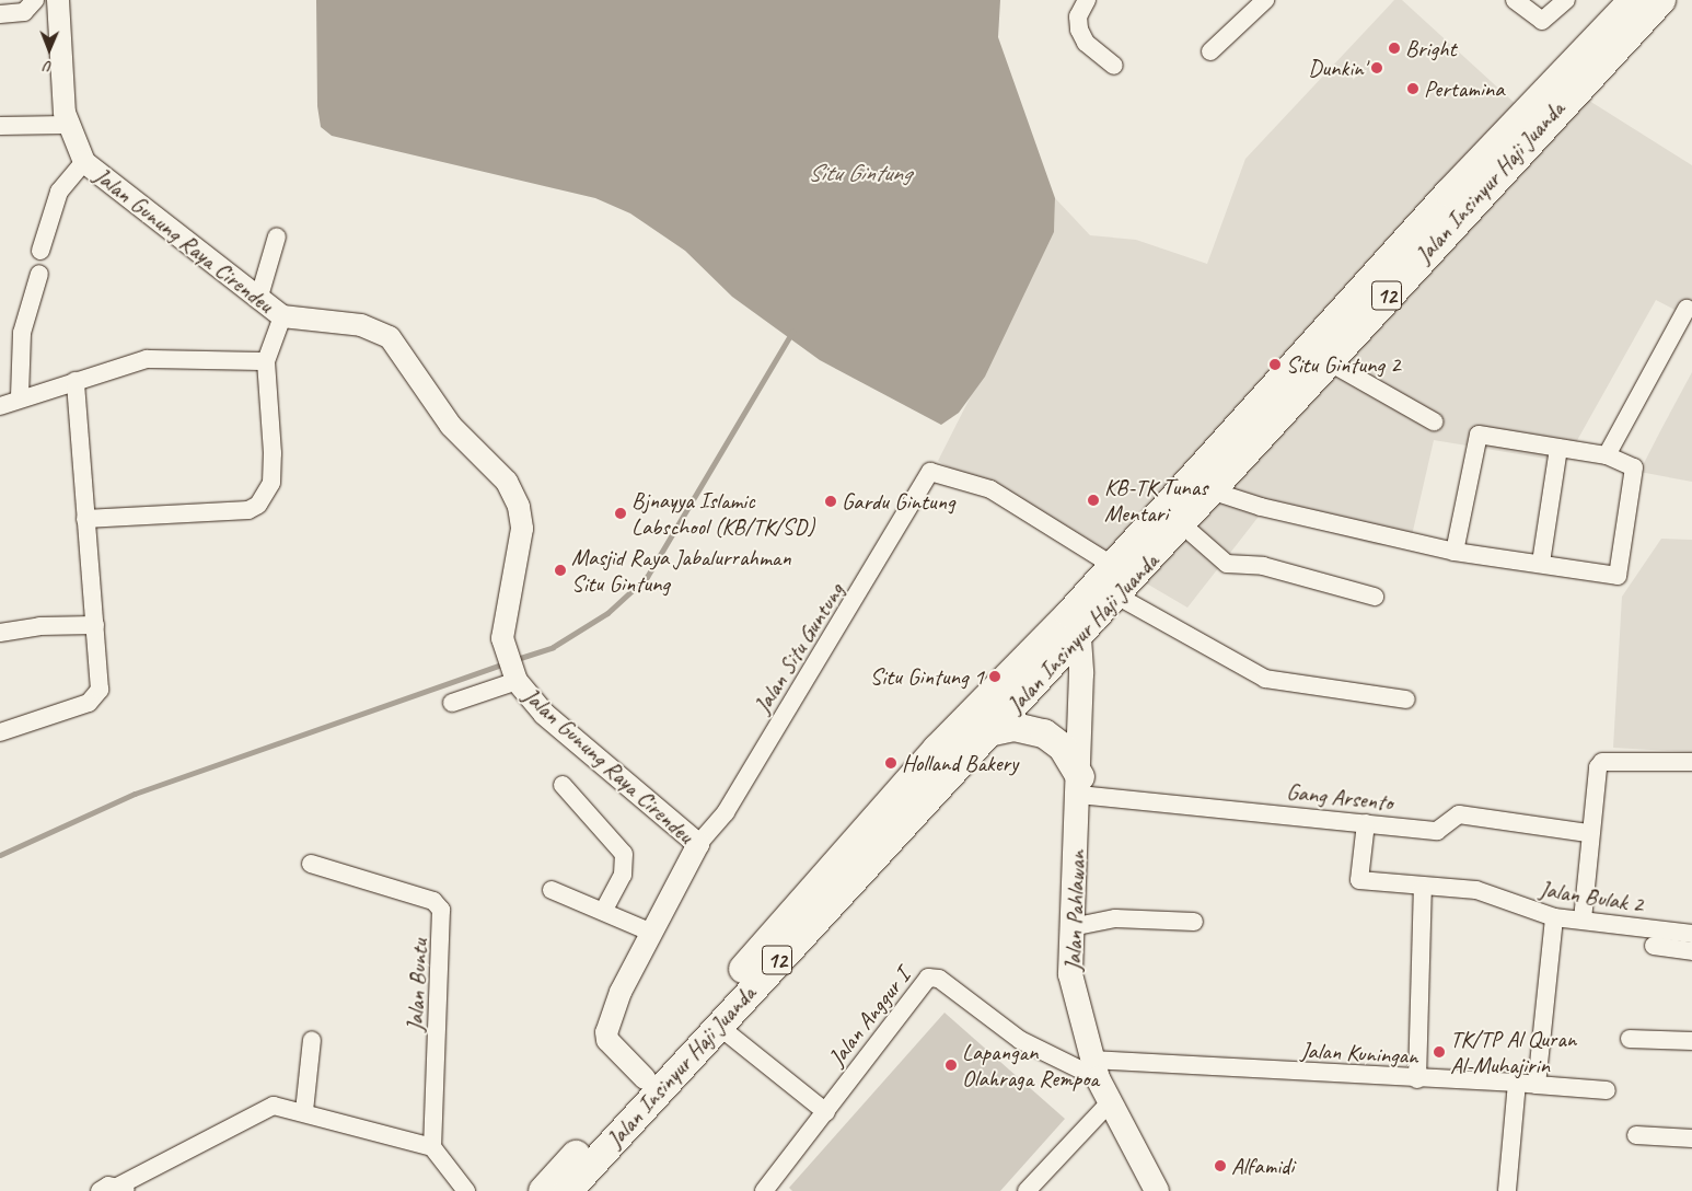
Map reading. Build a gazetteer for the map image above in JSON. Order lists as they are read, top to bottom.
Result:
{
  "streets": {
    "highway": ["Jalan Insinyur Haji Juanda", "12"],
    "main road": ["Jalan Pahlawan"],
    "street": [
      "Jalan Gunung Raya Cirendeu",
      "Jalan Situ Guntung",
      "Gang Arsento",
      "Jalan Bulak 2",
      "Jalan Buntu",
      "Jalan Anggur I",
      "Jalan Kuningan"
    ]
  },
  "crossings": [
    ["Jalan Insinyur Haji Juanda", "Jalan Gunung Raya Cirendeu"],
    ["Jalan Insinyur Haji Juanda", "Jalan Situ Guntung"],
    ["Jalan Insinyur Haji Juanda", "Jalan Pahlawan"],
    ["Jalan Gunung Raya Cirendeu", "Jalan Situ Guntung"],
    ["Gang Arsento", "Jalan Bulak 2"],
    ["Gang Arsento", "Jalan Pahlawan"],
    ["Jalan Pahlawan", "Jalan Anggur I"],
    ["Jalan Pahlawan", "Jalan Kuningan"],
    ["Jalan Anggur I", "Jalan Kuningan"]
  ],
  "water": ["Situ Gintung"],
  "places": [
    "Bright",
    "Dunkin'",
    "Pertamina",
    "Situ Gintung 2",
    "KB-TK Tunas Mentari",
    "Gardu Gintung",
    "Bjnayya Islamic Labschool (KB/TK/SD)",
    "Masjid Raya Jabalurrahman Situ Gintung",
    "Situ Gintung 1",
    "Holland Bakery",
    "TK/TP Al Quran Al-Muhajirin",
    "Lapangan Olahraga Rempoa",
    "Alfamidi"
  ],
  "north": "bottom"
}
